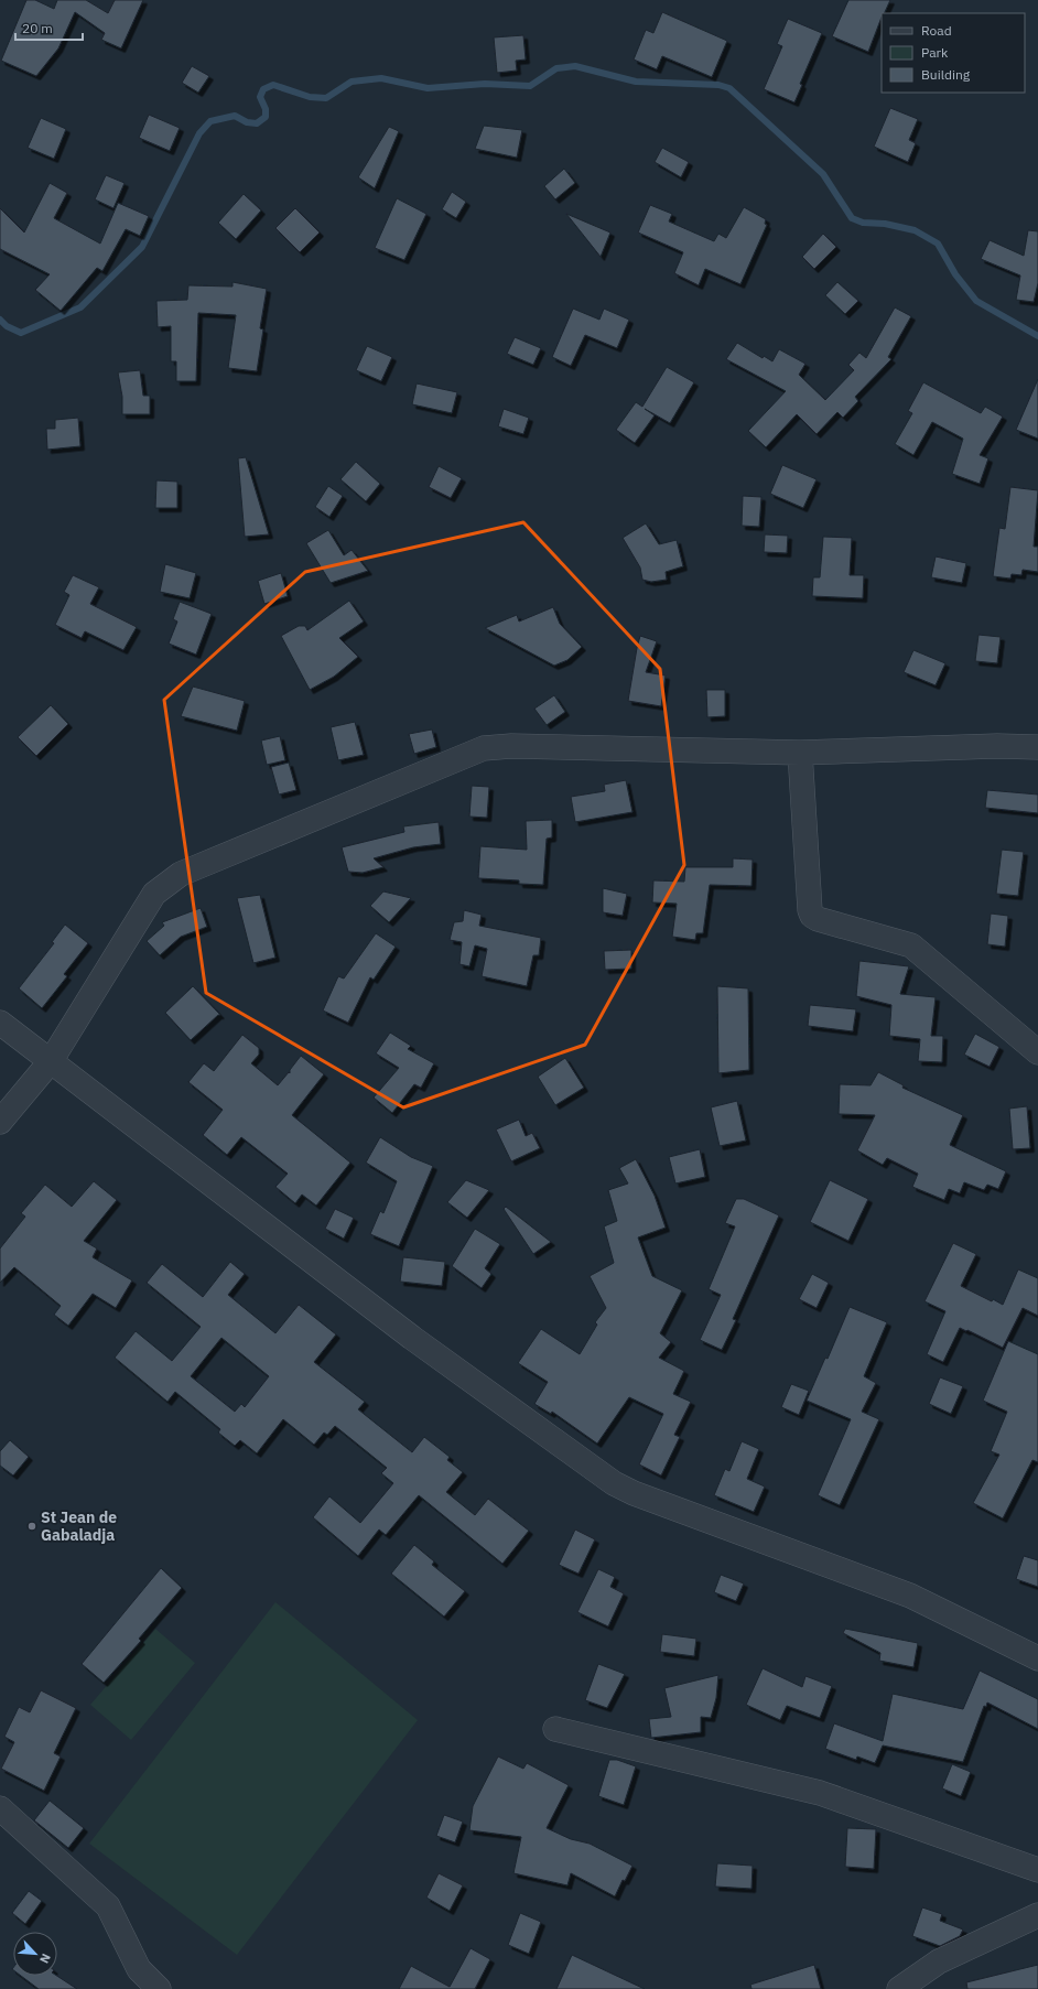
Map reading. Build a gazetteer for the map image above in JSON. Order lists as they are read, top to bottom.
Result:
{
  "places": ["St Jean de Gabaladja"],
  "legend": ["Road", "Park", "Building"],
  "scale_bar": "20 m",
  "north": "bottom right"
}
